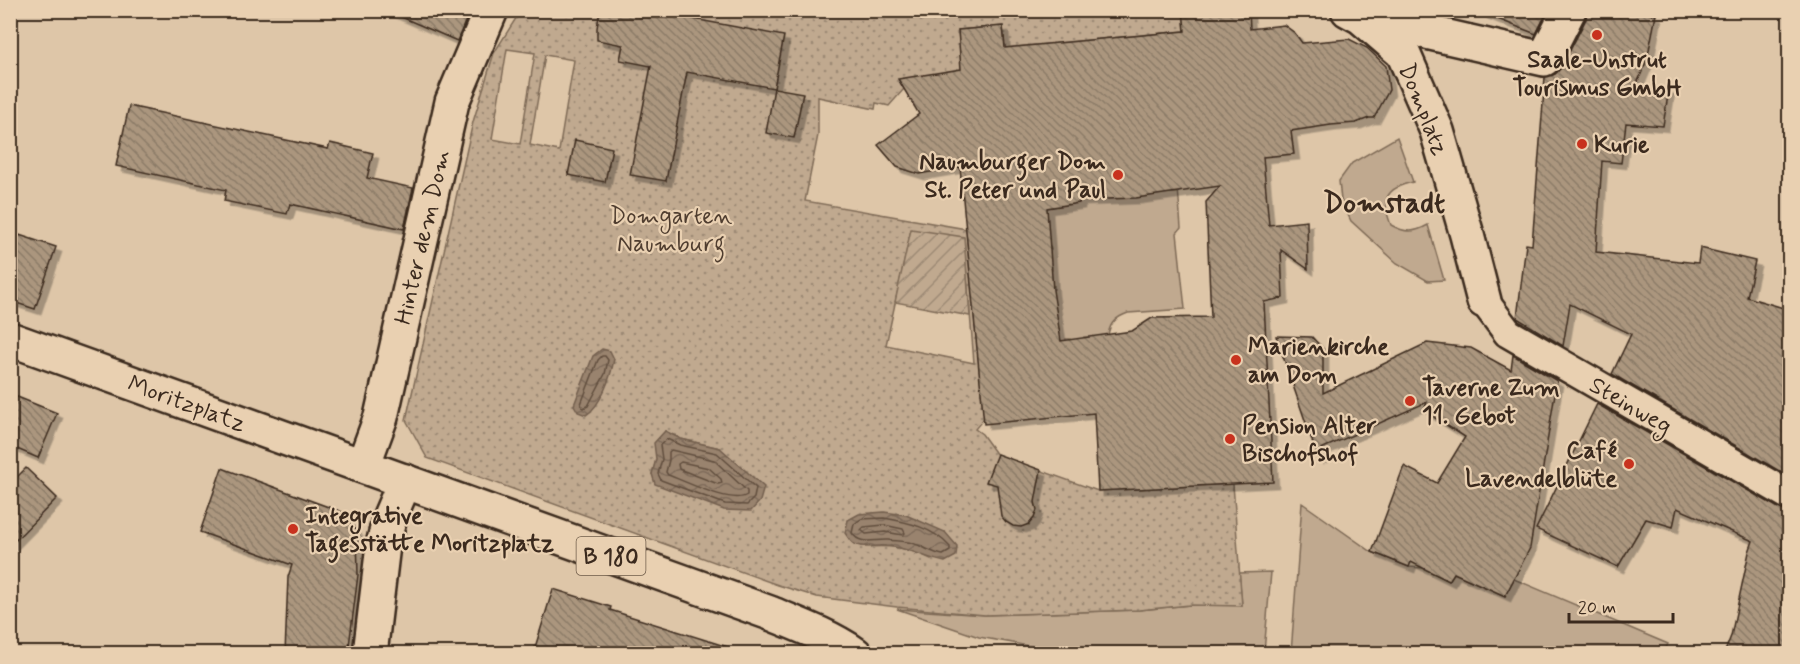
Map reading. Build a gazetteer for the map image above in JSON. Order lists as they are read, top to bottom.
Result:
{
  "streets": {
    "street": [
      "Domplatz",
      "Hinter dem Dom",
      "Moritzplatz",
      "Steinweg",
      "B 180"
    ]
  },
  "crossings": [
    ["Domplatz", "Steinweg"],
    ["Hinter dem Dom", "Moritzplatz"],
    ["Hinter dem Dom", "B 180"],
    ["Moritzplatz", "B 180"]
  ],
  "districts": ["Domstadt"],
  "parks": ["Domgarten Naumburg"],
  "places": [
    "Saale-Unstrut Tourismus GmbH",
    "Kurie",
    "Naumburger Dom St. Peter und Paul",
    "Marienkirche am Dom",
    "Taverne Zum 11. Gebot",
    "Pension Alter Bischofshof",
    "Café Lavendelblüte",
    "Integrative Tagesstätte Moritzplatz"
  ],
  "scale_bar": "20 m"
}
